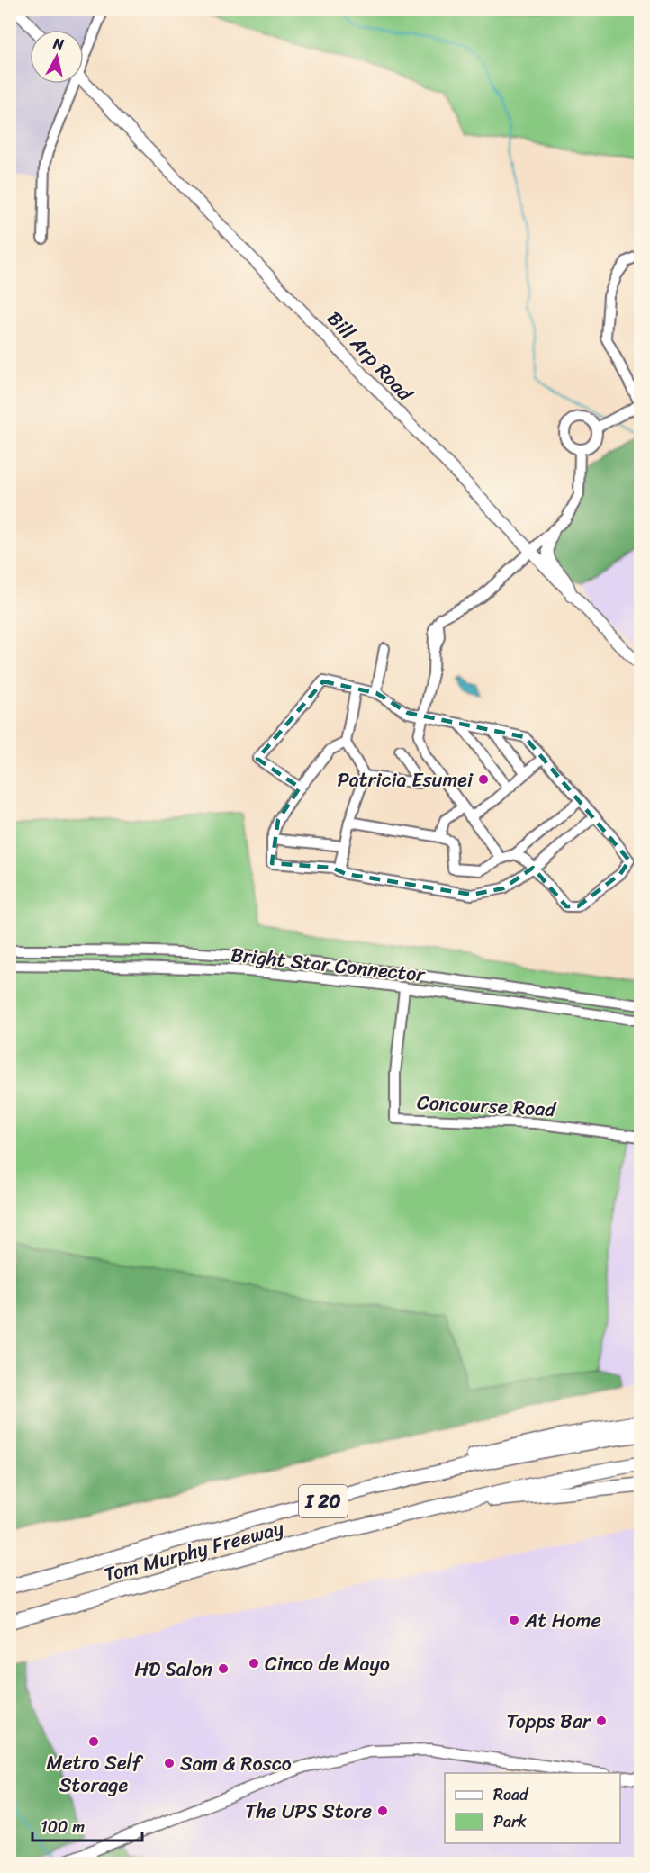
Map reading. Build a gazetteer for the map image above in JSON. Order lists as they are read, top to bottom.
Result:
{
  "streets": {
    "highway": ["I 20", "Tom Murphy Freeway"],
    "main road": ["Bill Arp Road"],
    "street": ["Bright Star Connector", "Concourse Road"]
  },
  "crossings": [
    ["Bright Star Connector", "Concourse Road"]
  ],
  "places": [
    "Patricia Esumei",
    "At Home",
    "Cinco de Mayo",
    "HD Salon",
    "Topps Bar",
    "Metro Self Storage",
    "Sam & Rosco",
    "The UPS Store"
  ],
  "legend": ["Road", "Park"],
  "scale_bar": "100 m",
  "north": "top"
}
